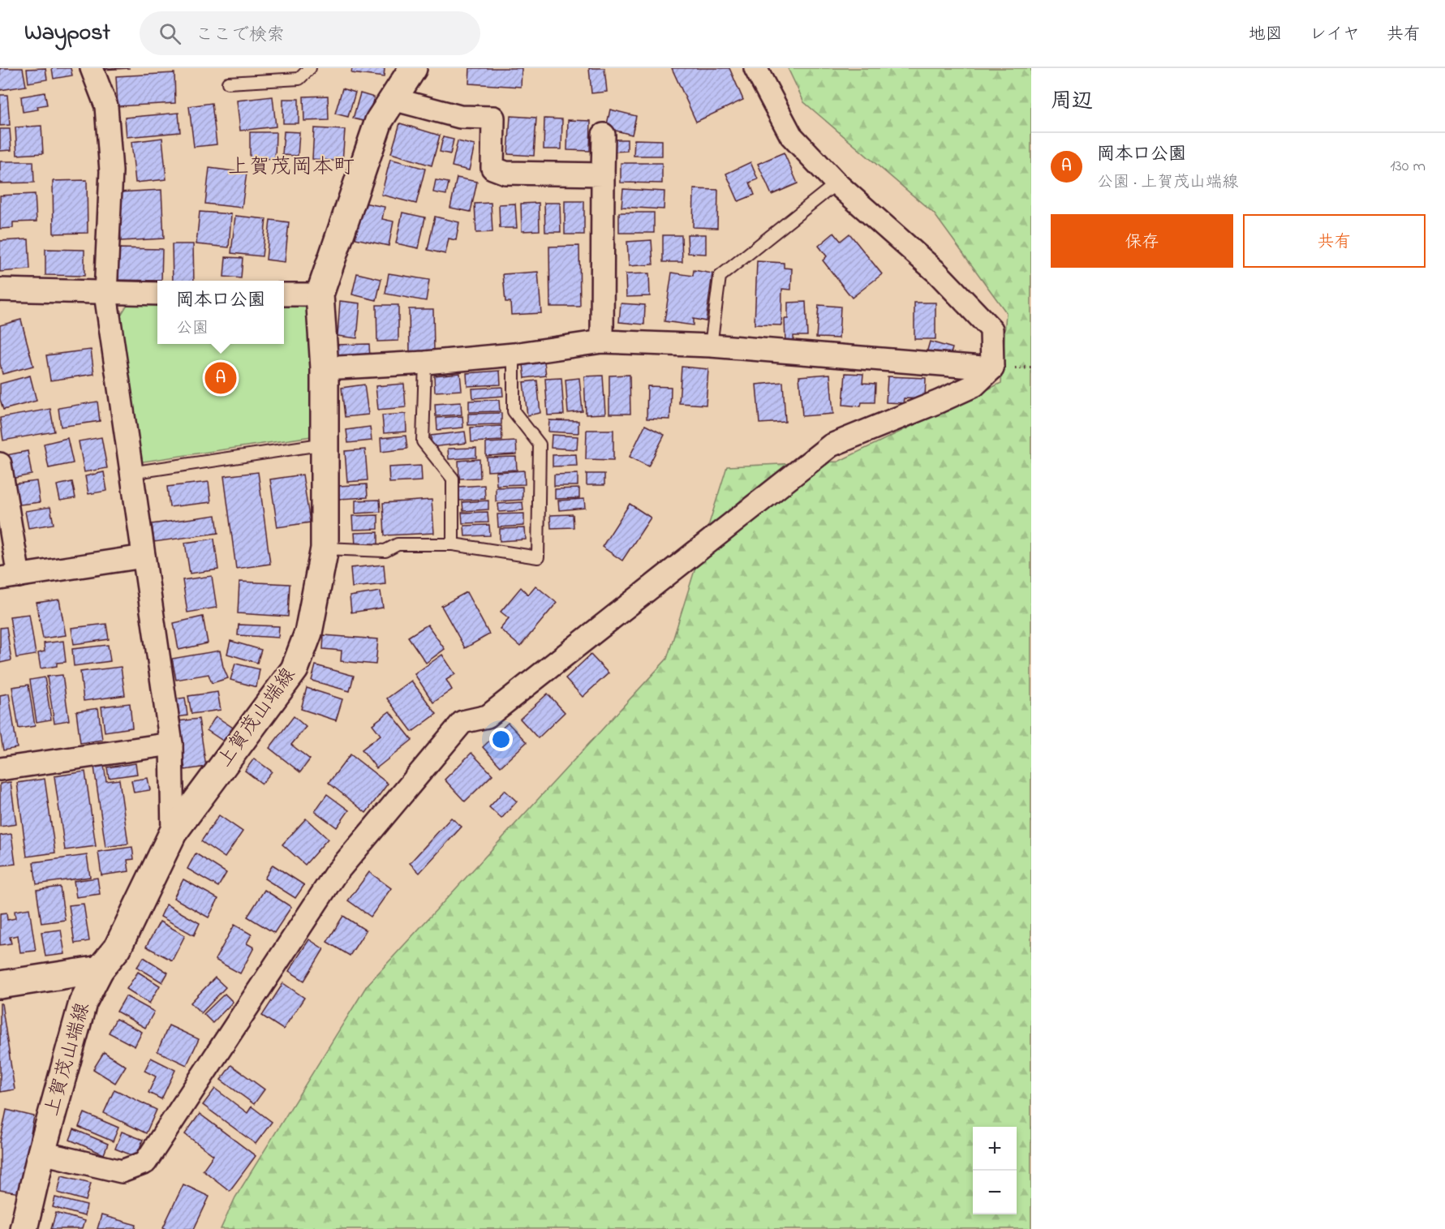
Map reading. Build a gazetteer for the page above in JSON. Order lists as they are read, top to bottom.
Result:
{
  "streets": {
    "main road": ["上賀茂山端線"]
  },
  "districts": ["上賀茂岡本町"],
  "page": {
    "header": "Waypost",
    "search": "ここで検索",
    "nav": ["地図", "レイヤ", "共有"],
    "heading": "周辺",
    "list": [
      {
        "mark": "A",
        "name": "岡本口公園",
        "note": "公園 · 上賀茂山端線",
        "value": "130 m"
      }
    ],
    "buttons": ["保存", "共有"],
    "popup": ["岡本口公園", "公園"],
    "pins": "A",
    "map_buttons": ["+", "−"]
  }
}
